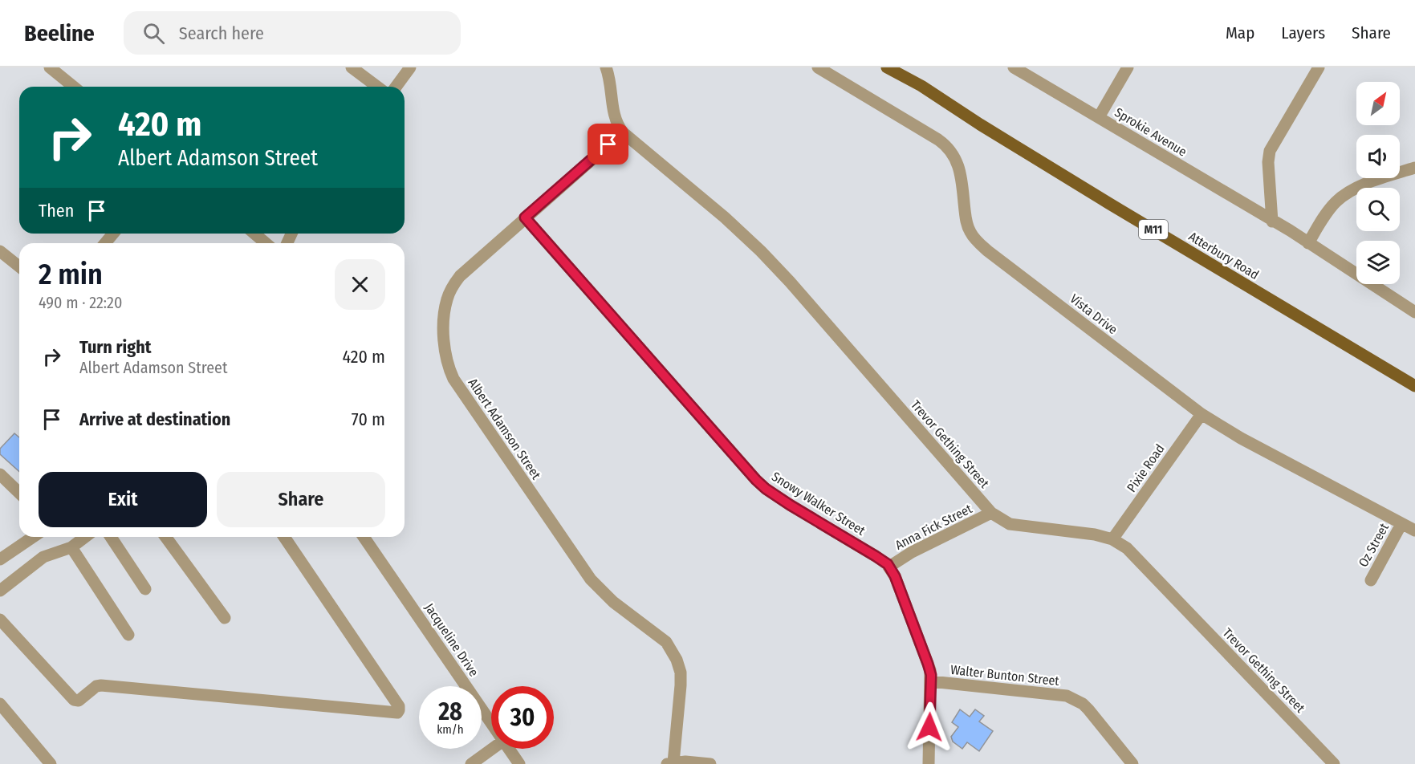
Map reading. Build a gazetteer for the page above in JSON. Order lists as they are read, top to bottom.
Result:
{
  "streets": {
    "main road": ["M11", "Atterbury Road"],
    "street": [
      "Sprokie Avenue",
      "Vista Drive",
      "Albert Adamson Street",
      "Trevor Gething Street",
      "Pixie Road",
      "Snowy Walker Street",
      "Anna Fick Street",
      "Oz Street",
      "Jacqueline Drive",
      "Walter Bunton Street"
    ]
  },
  "crossings": [
    ["Vista Drive", "Pixie Road"],
    ["Vista Drive", "Oz Street"],
    ["Albert Adamson Street", "Trevor Gething Street"],
    ["Albert Adamson Street", "Snowy Walker Street"],
    ["Trevor Gething Street", "Pixie Road"],
    ["Trevor Gething Street", "Anna Fick Street"],
    ["Snowy Walker Street", "Anna Fick Street"],
    ["Snowy Walker Street", "Walter Bunton Street"]
  ],
  "north": "top right",
  "page": {
    "header": "Beeline",
    "search": "Search here",
    "nav": ["Map", "Layers", "Share"],
    "turn": ["420 m", "Albert Adamson Street"],
    "then": "Then",
    "heading": ["2 min", "490 m · 22:20"],
    "list": [
      {
        "name": "Turn right",
        "note": "Albert Adamson Street",
        "value": "420 m"
      },
      {
        "name": "Arrive at destination",
        "value": "70 m"
      }
    ],
    "buttons": ["Exit", "Share"],
    "speed": "28 km/h",
    "limit": "30"
  }
}
